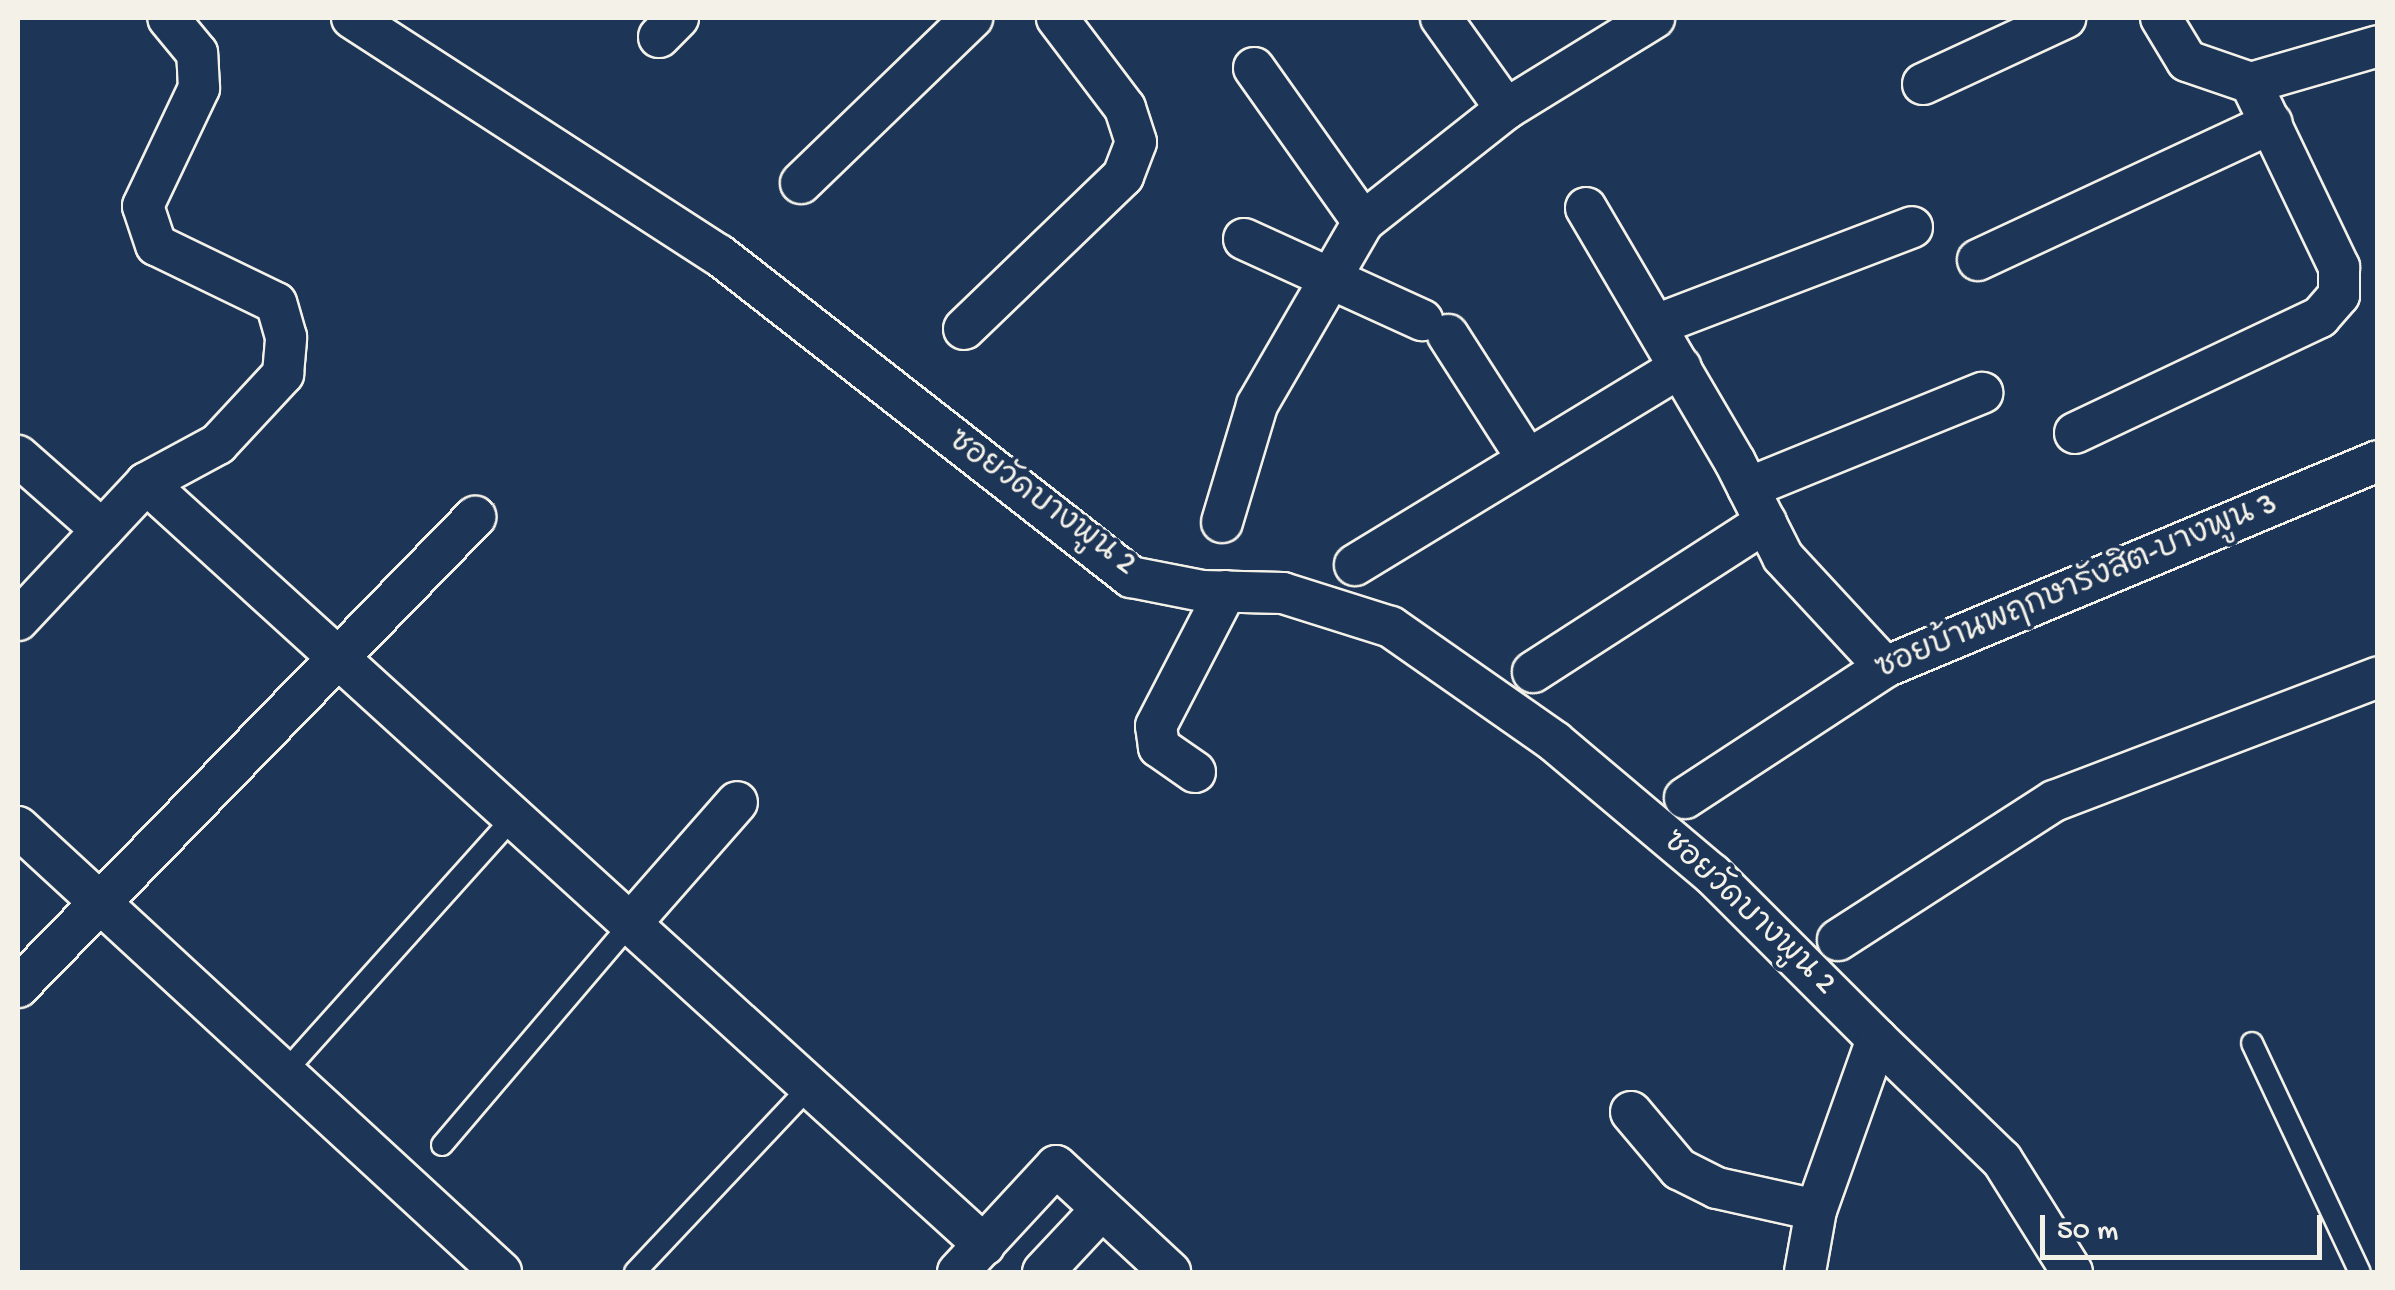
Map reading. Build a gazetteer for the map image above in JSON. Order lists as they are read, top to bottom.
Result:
{
  "streets": {
    "street": ["ซอยวัดบางพูน 2", "ซอยบ้านพฤกษารังสิต-บางพูน 3"]
  },
  "scale_bar": "50 m"
}
